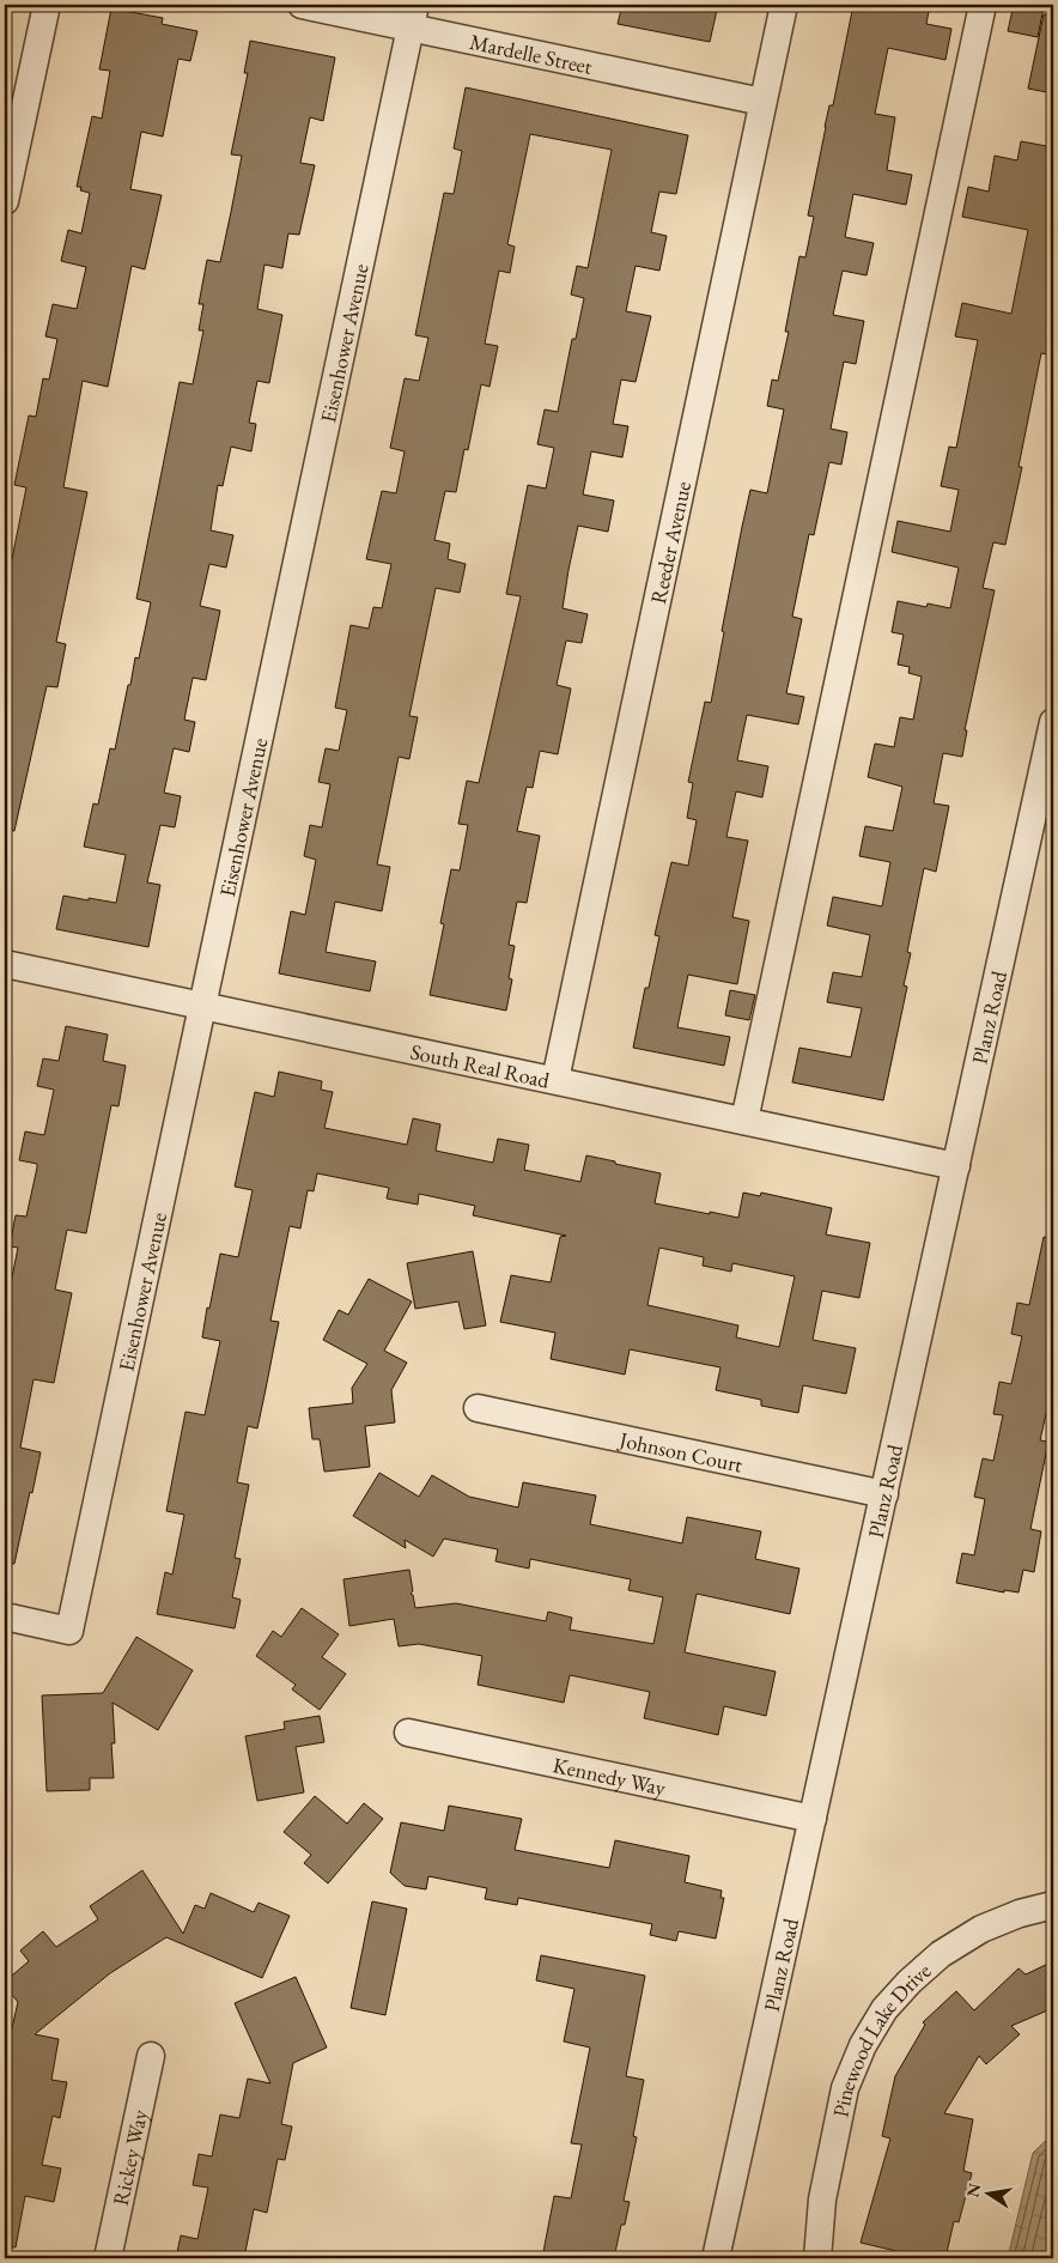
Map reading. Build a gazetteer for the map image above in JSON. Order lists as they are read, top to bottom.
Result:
{
  "streets": {
    "street": [
      "Mardelle Street",
      "Eisenhower Avenue",
      "Reeder Avenue",
      "Planz Road",
      "South Real Road",
      "Johnson Court",
      "Kennedy Way",
      "Pinewood Lake Drive",
      "Rickey Way"
    ]
  },
  "crossings": [
    ["Mardelle Street", "Eisenhower Avenue"],
    ["Mardelle Street", "Reeder Avenue"],
    ["Eisenhower Avenue", "South Real Road"],
    ["Reeder Avenue", "South Real Road"],
    ["Planz Road", "South Real Road"],
    ["Planz Road", "Johnson Court"],
    ["Planz Road", "Kennedy Way"]
  ],
  "north": "left"
}
